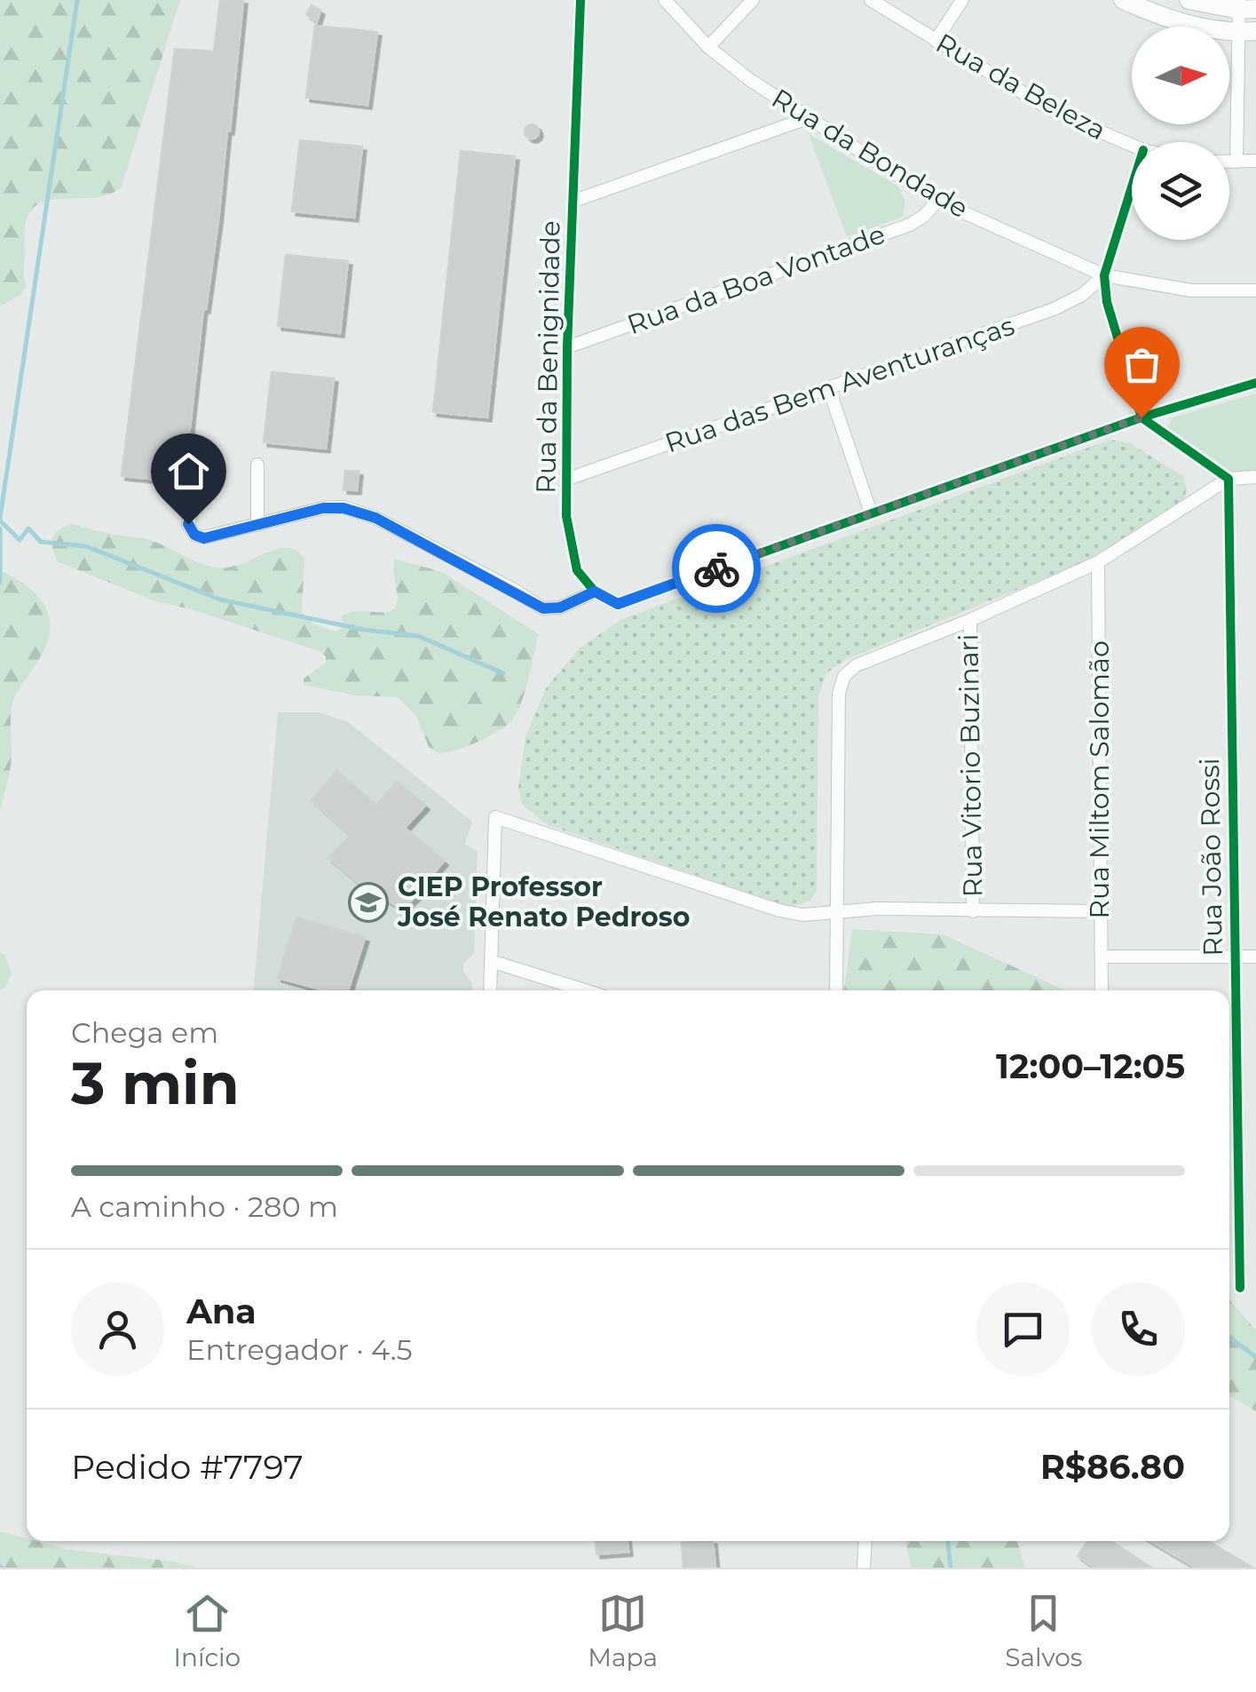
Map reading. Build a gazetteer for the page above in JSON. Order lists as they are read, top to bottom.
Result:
{
  "streets": {
    "street": [
      "Rua da Beleza",
      "Rua da Bondade",
      "Rua da Boa Vontade",
      "Rua da Benignidade",
      "Rua das Bem Aventuranças",
      "Rua Vitorio Buzinari",
      "Rua Miltom Salomão",
      "Rua João Rossi"
    ]
  },
  "crossings": [
    ["Rua da Bondade", "Rua da Boa Vontade"],
    ["Rua da Bondade", "Rua das Bem Aventuranças"],
    ["Rua da Boa Vontade", "Rua da Benignidade"],
    ["Rua da Benignidade", "Rua das Bem Aventuranças"]
  ],
  "places": {
    "school or university": ["CIEP Professor José Renato Pedroso"]
  },
  "north": "right",
  "page": {
    "heading": ["3 min", "Chega em", "12:00–12:05"],
    "panel": [
      "Ana",
      "Entregador · 4.5",
      "Pedido #7797",
      "R$86.80"
    ],
    "bar": "A caminho · 280 m",
    "tabs": ["Início", "Mapa", "Salvos"]
  }
}
